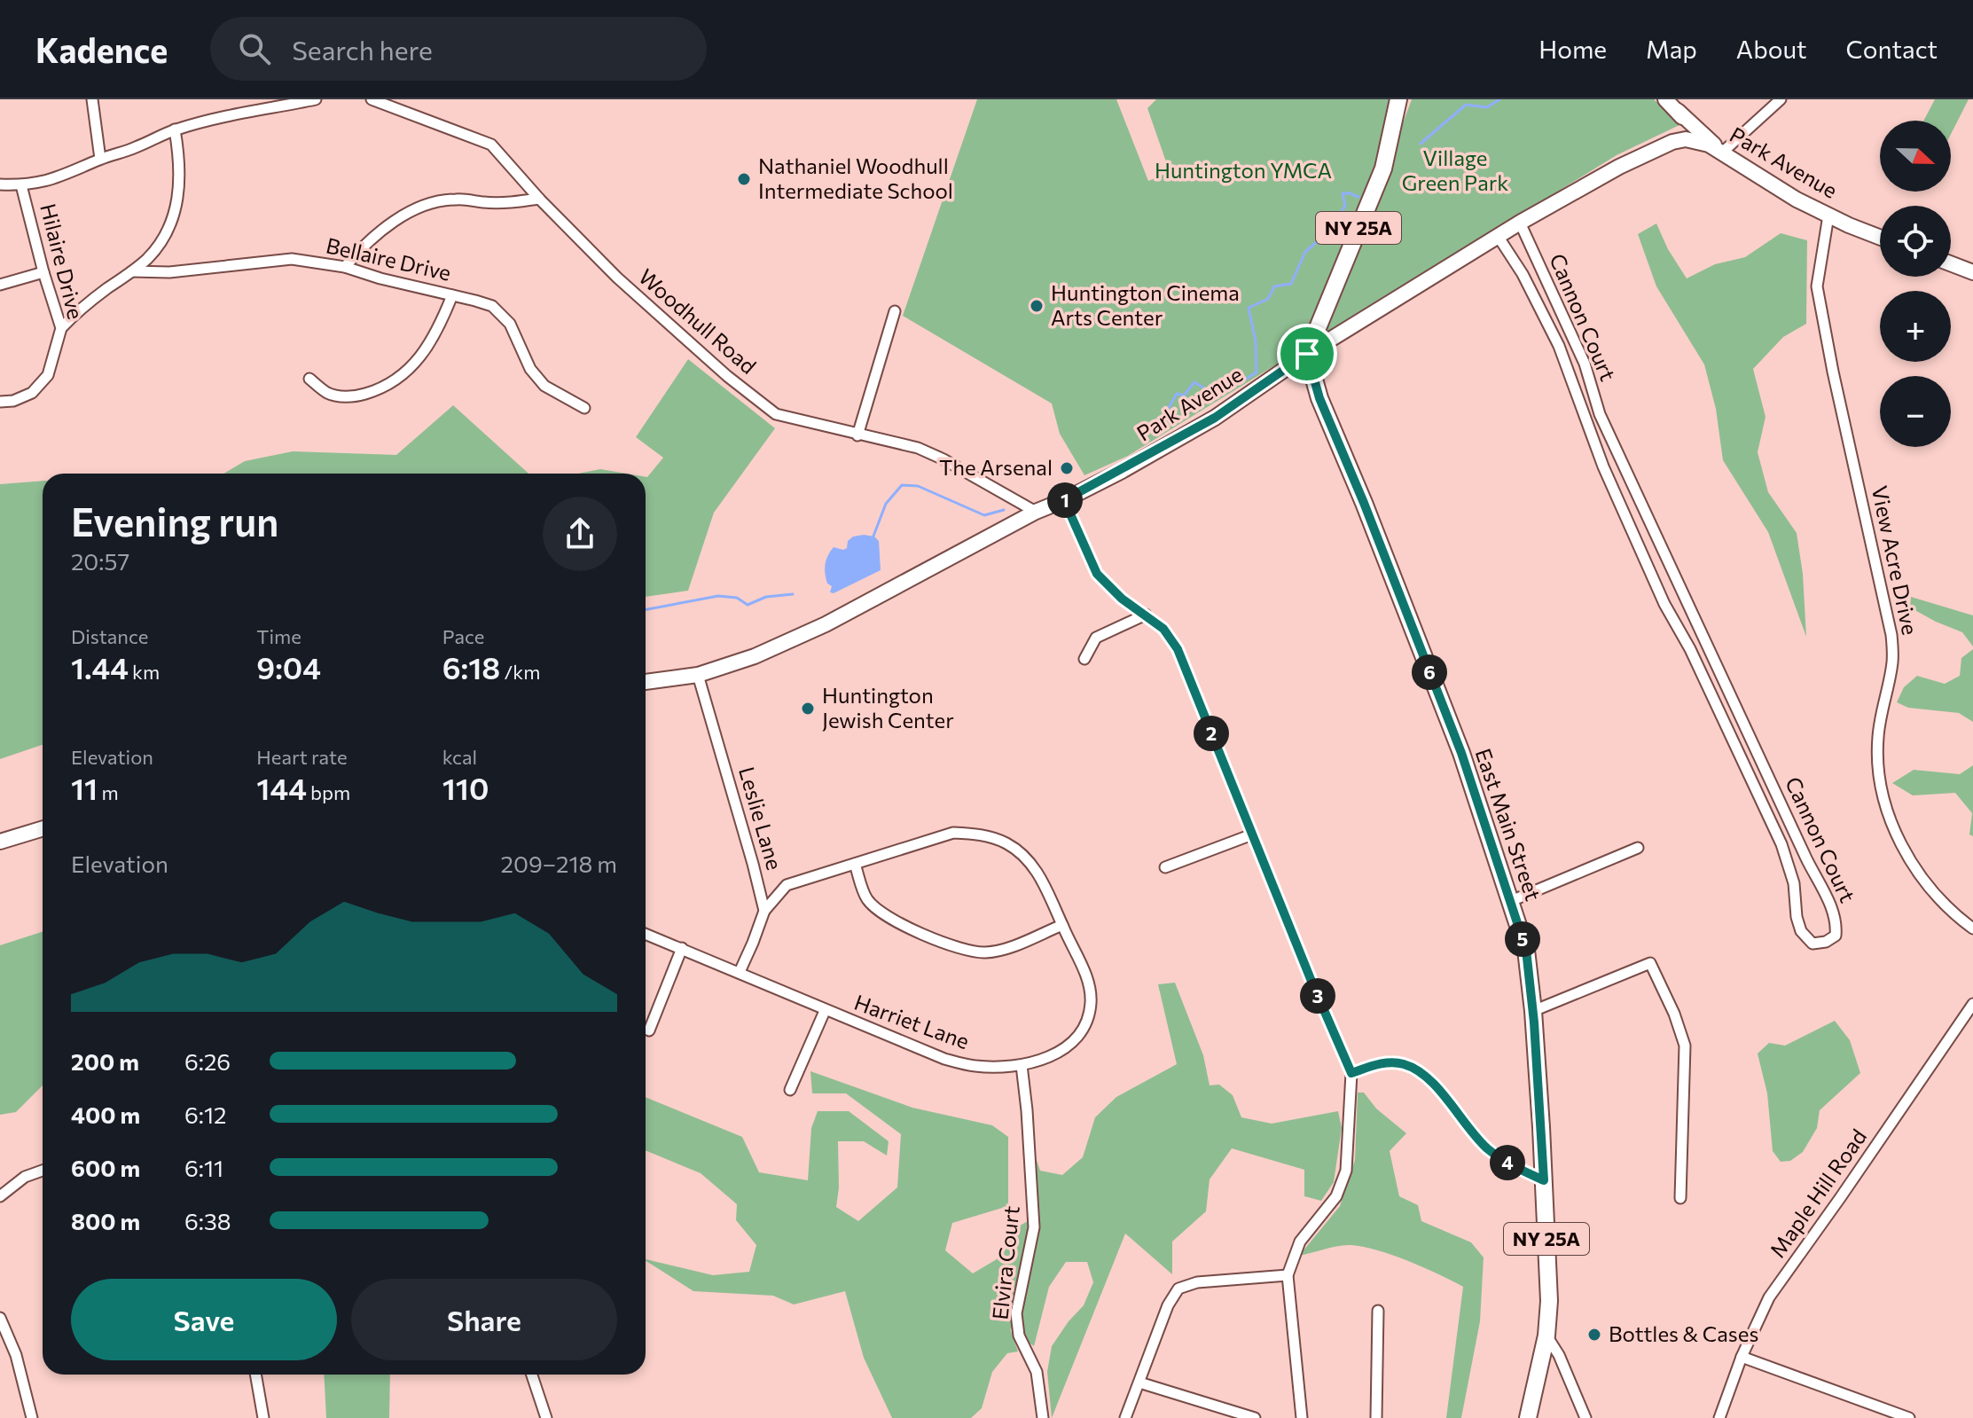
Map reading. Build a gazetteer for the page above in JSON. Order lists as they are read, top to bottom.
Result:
{
  "streets": {
    "main road": ["Park Avenue", "NY 25A", "East Main Street"],
    "street": [
      "Bellaire Drive",
      "Hilaire Drive",
      "Cannon Court",
      "Woodhull Road",
      "View Acre Drive",
      "Leslie Lane",
      "Harriet Lane",
      "Maple Hill Road",
      "Elvira Court"
    ]
  },
  "crossings": [
    ["Park Avenue", "NY 25A"],
    ["Park Avenue", "Cannon Court"],
    ["Park Avenue", "Woodhull Road"],
    ["Park Avenue", "View Acre Drive"],
    ["Park Avenue", "Leslie Lane"],
    ["Park Avenue", "East Main Street"],
    ["NY 25A", "East Main Street"],
    ["Leslie Lane", "Harriet Lane"],
    ["Harriet Lane", "Elvira Court"]
  ],
  "parks": ["Village Green Park", "Huntington YMCA"],
  "places": [
    "Nathaniel Woodhull Intermediate School",
    "Huntington Cinema Arts Center",
    "The Arsenal",
    "Huntington Jewish Center",
    "Bottles & Cases"
  ],
  "north": "right",
  "page": {
    "header": "Kadence",
    "search": "Search here",
    "nav": [
      "Home",
      "Map",
      "About",
      "Contact"
    ],
    "map_buttons": ["+", "−"],
    "heading": ["Evening run", "20:57"],
    "pins": [
      "1",
      "6",
      "2",
      "5",
      "3",
      "4"
    ],
    "stats": [
      ["Distance", "1.44 km"],
      ["Time", "9:04"],
      ["Pace", "6:18 /km"],
      ["Elevation", "11 m"],
      ["Heart rate", "144 bpm"],
      ["kcal", "110"]
    ],
    "chart": ["Elevation", "209–218 m"],
    "list": [
      {
        "name": "200 m",
        "note": "6:26"
      },
      {
        "name": "400 m",
        "note": "6:12"
      },
      {
        "name": "600 m",
        "note": "6:11"
      },
      {
        "name": "800 m",
        "note": "6:38"
      }
    ],
    "buttons": ["Save", "Share"]
  }
}
